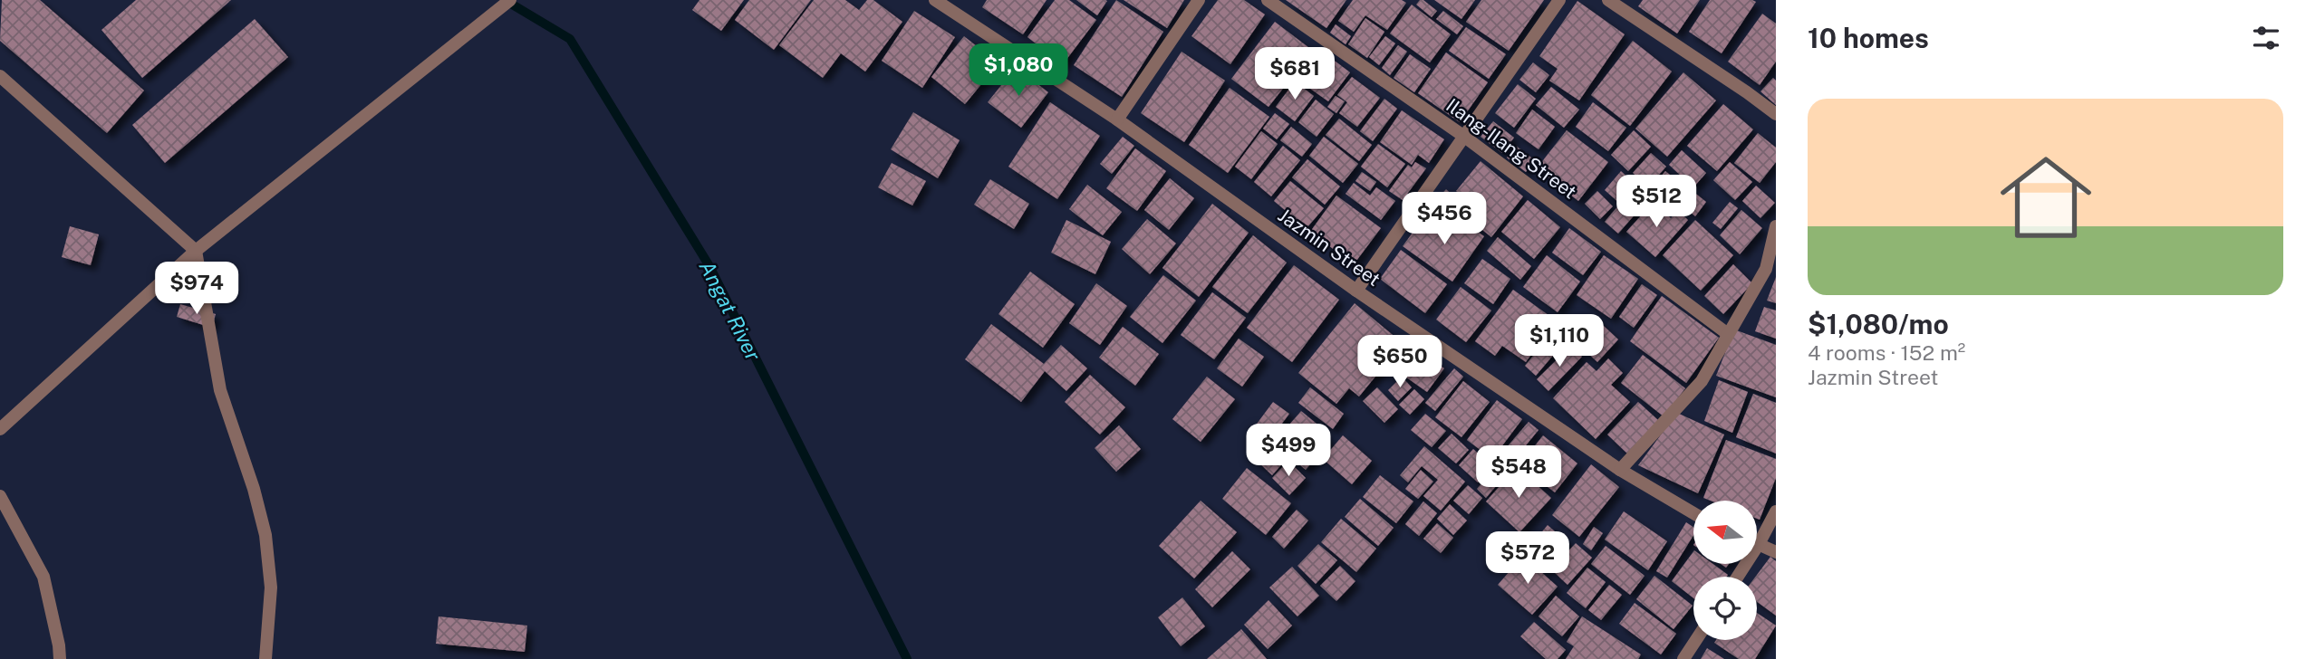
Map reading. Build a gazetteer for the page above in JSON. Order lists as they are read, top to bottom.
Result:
{
  "streets": {
    "street": ["Ilang-Ilang Street", "Jazmin Street"]
  },
  "water": ["Angat River"],
  "north": "left",
  "page": {
    "heading": "10 homes",
    "price": [
      "$1,080",
      "$681",
      "$512",
      "$456",
      "$974",
      "$1,110",
      "$650",
      "$499",
      "$548",
      "$572"
    ],
    "list": [
      {
        "name": "$1,080/mo",
        "note": "4 rooms · 152 m² · Jazmin Street"
      }
    ]
  }
}
